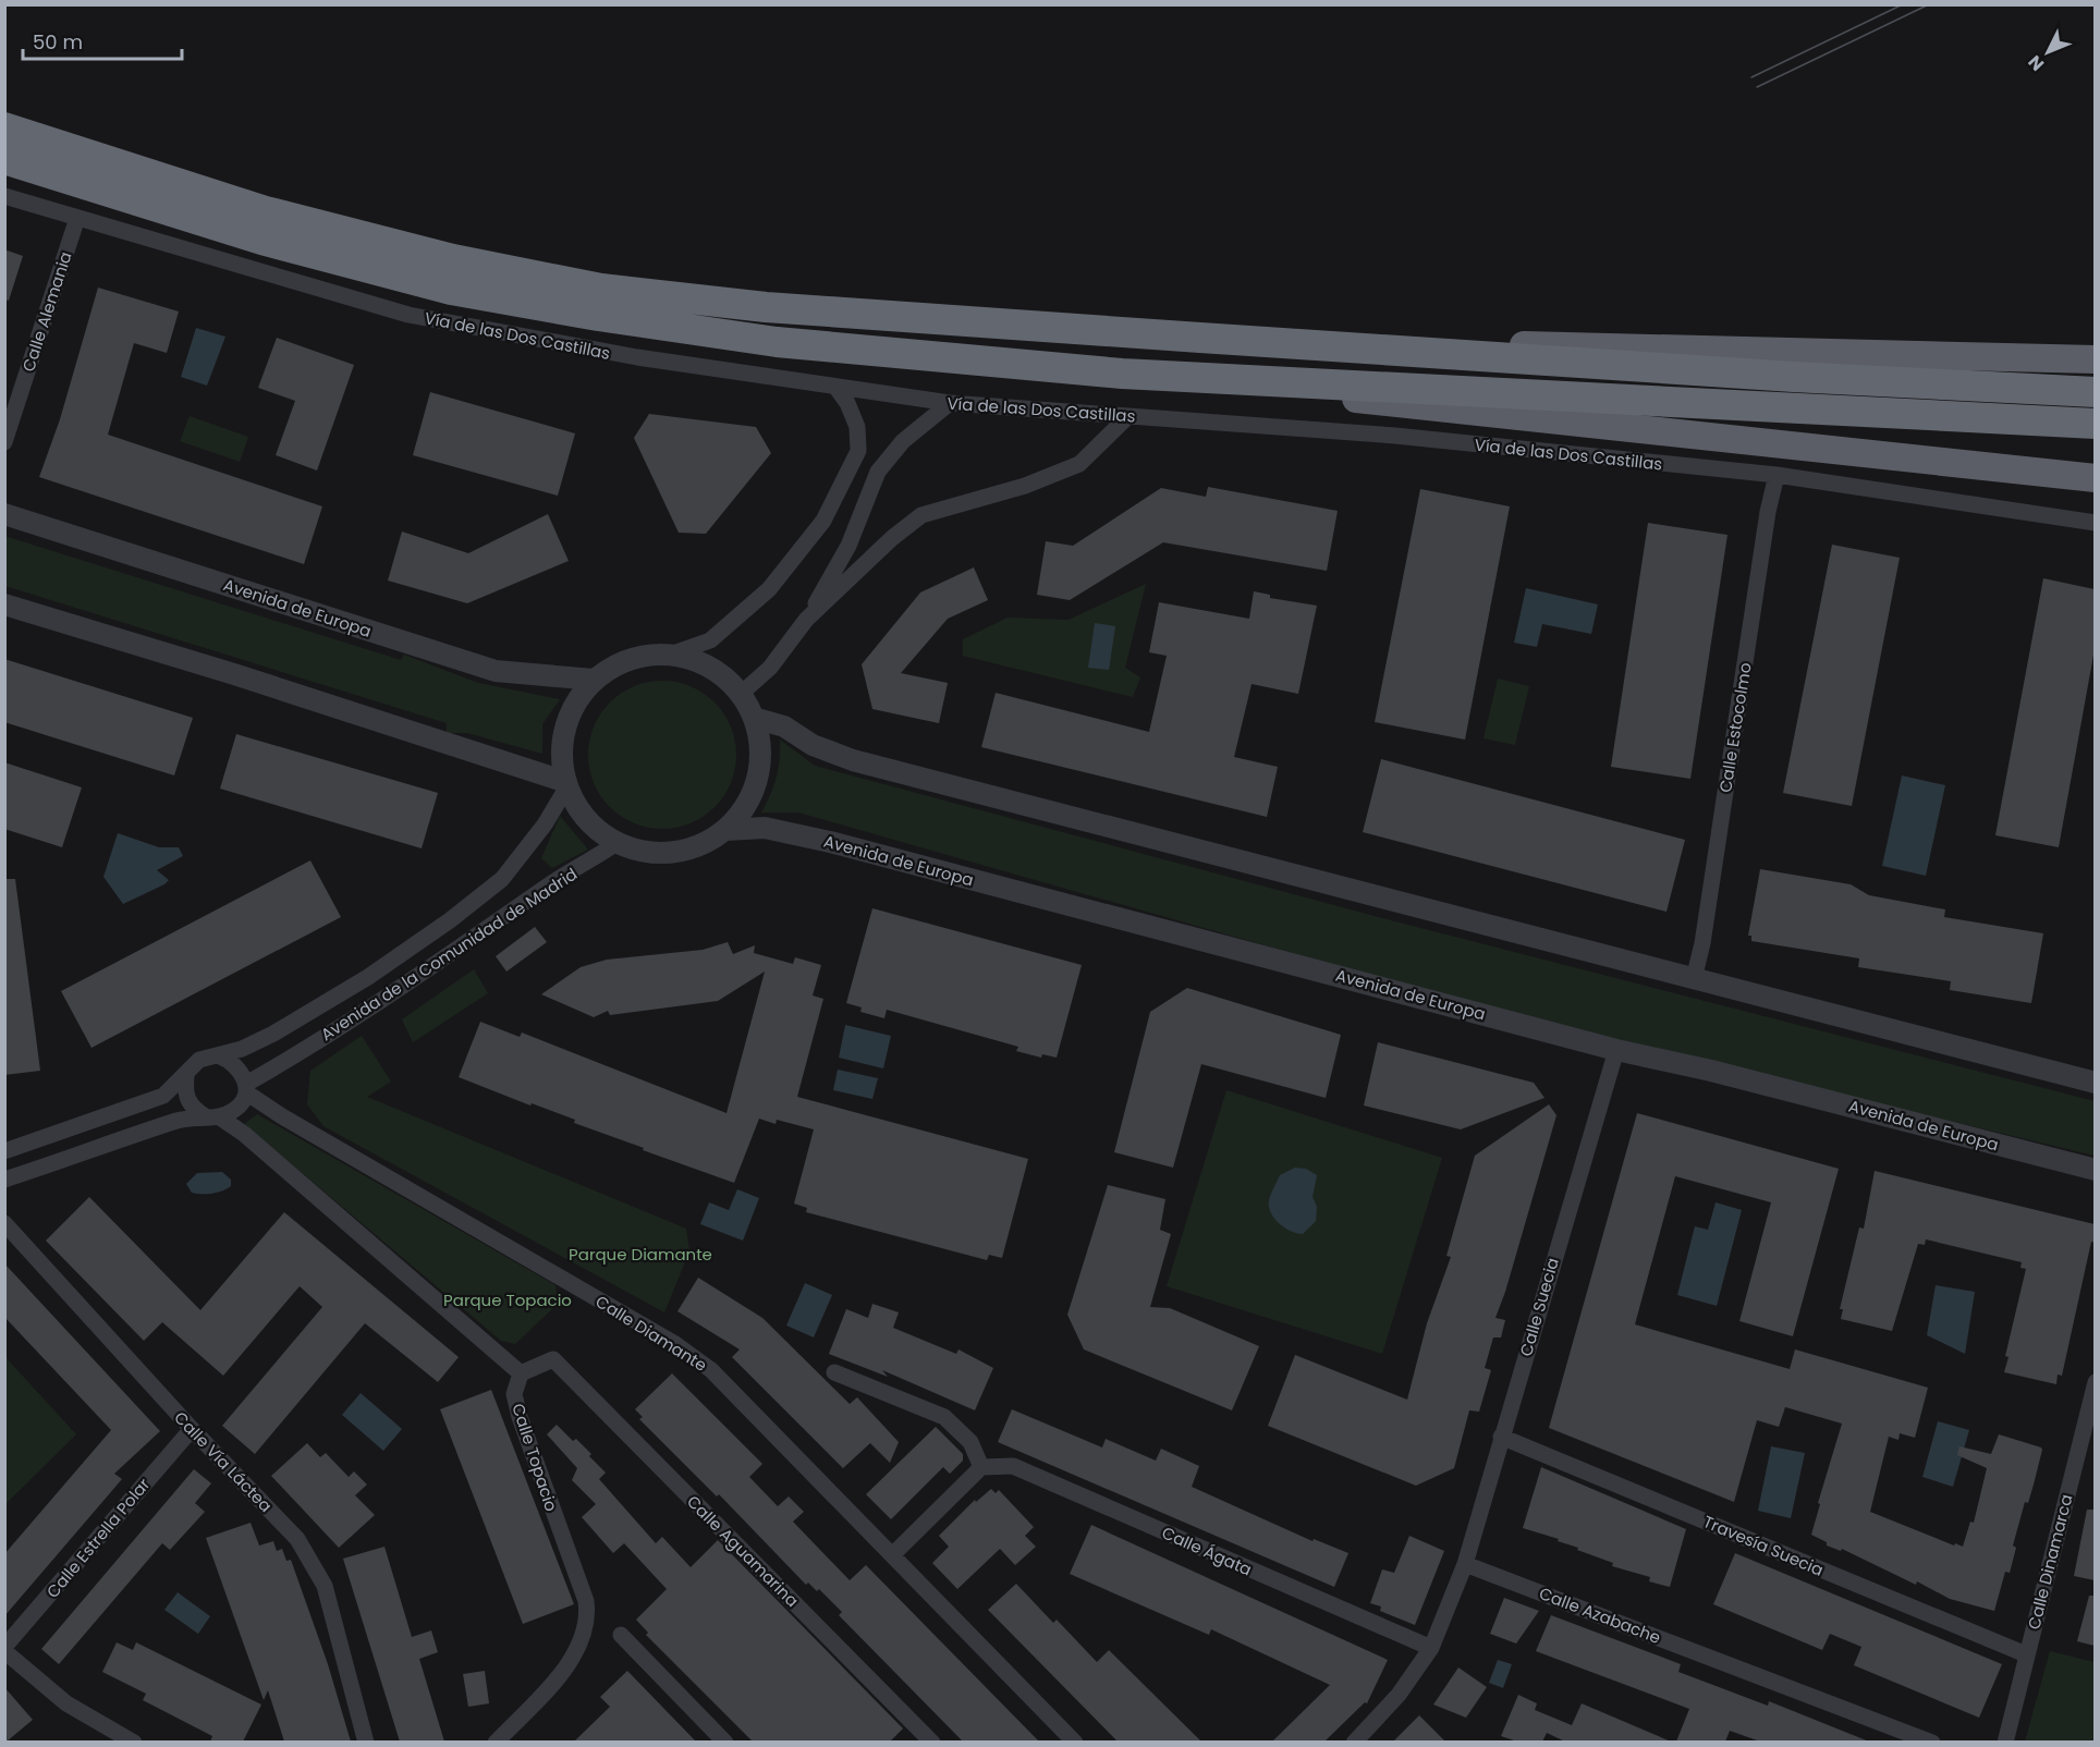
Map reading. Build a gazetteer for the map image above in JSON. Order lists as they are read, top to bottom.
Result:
{
  "streets": {
    "street": [
      "Calle Alemania",
      "Vía de las Dos Castillas",
      "Avenida de Europa",
      "Calle Estocolmo",
      "Avenida de la Comunidad de Madrid",
      "Calle Suecia",
      "Calle Diamante",
      "Calle Topacio",
      "Calle Vía Láctea",
      "Calle Estrella Polar",
      "Travesía Suecia",
      "Calle Aguamarina",
      "Calle Ágata",
      "Calle Dinamarca",
      "Calle Azabache"
    ]
  },
  "crossings": [
    ["Calle Alemania", "Vía de las Dos Castillas"],
    ["Vía de las Dos Castillas", "Calle Estocolmo"],
    ["Avenida de Europa", "Avenida de la Comunidad de Madrid"],
    ["Avenida de Europa", "Calle Suecia"],
    ["Avenida de la Comunidad de Madrid", "Calle Diamante"],
    ["Calle Suecia", "Travesía Suecia"],
    ["Calle Suecia", "Calle Azabache"],
    ["Calle Topacio", "Calle Aguamarina"],
    ["Calle Vía Láctea", "Calle Estrella Polar"],
    ["Travesía Suecia", "Calle Dinamarca"]
  ],
  "parks": ["Parque Diamante", "Parque Topacio"],
  "scale_bar": "50 m",
  "north": "bottom left"
}
